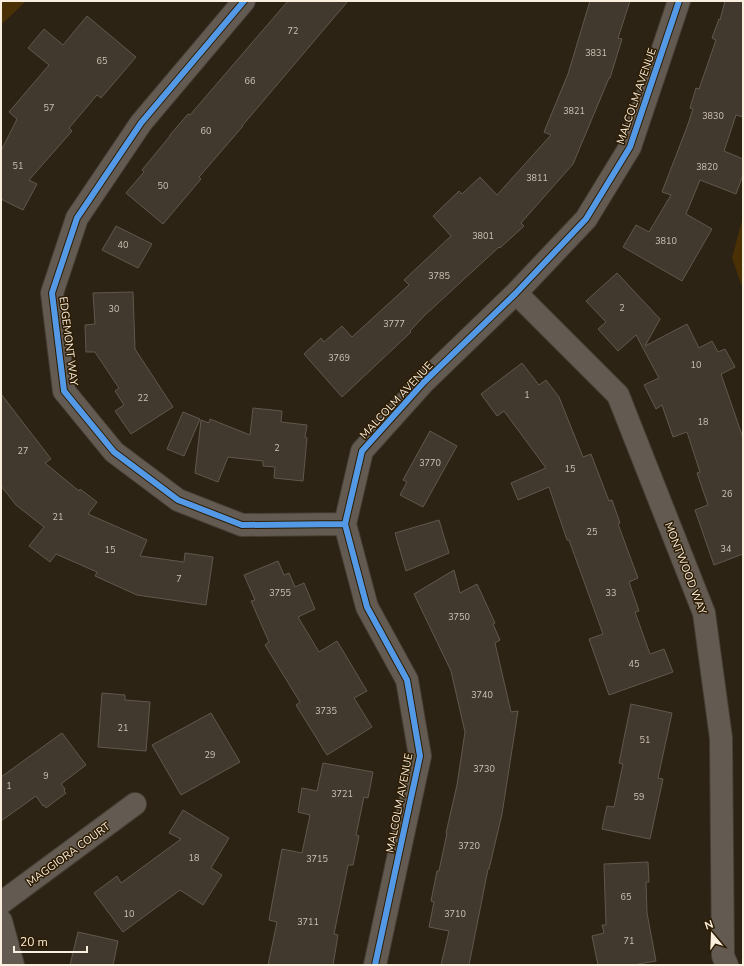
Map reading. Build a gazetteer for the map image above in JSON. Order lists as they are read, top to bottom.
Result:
{
  "streets": {
    "street": [
      "MALCOLM AVENUE",
      "EDGEMONT WAY",
      "MONTWOOD WAY",
      "MAGGIORA COURT"
    ]
  },
  "crossings": [
    ["MALCOLM AVENUE", "EDGEMONT WAY"],
    ["MALCOLM AVENUE", "MONTWOOD WAY"]
  ],
  "house_numbers": [
    "72",
    "3831",
    "65",
    "66",
    "57",
    "3821",
    "3830",
    "60",
    "51",
    "3820",
    "3811",
    "50",
    "3801",
    "3810",
    "40",
    "3785",
    "2",
    "30",
    "3777",
    "3769",
    "10",
    "1",
    "22",
    "18",
    "2",
    "27",
    "3770",
    "15",
    "26",
    "21",
    "25",
    "34",
    "15",
    "7",
    "3755",
    "33",
    "3750",
    "45",
    "3740",
    "3735",
    "21",
    "51",
    "29",
    "3730",
    "9",
    "1",
    "3721",
    "59",
    "3720",
    "18",
    "3715",
    "65",
    "10",
    "3710",
    "3711",
    "71"
  ],
  "scale_bar": "20 m",
  "north": "top"
}
